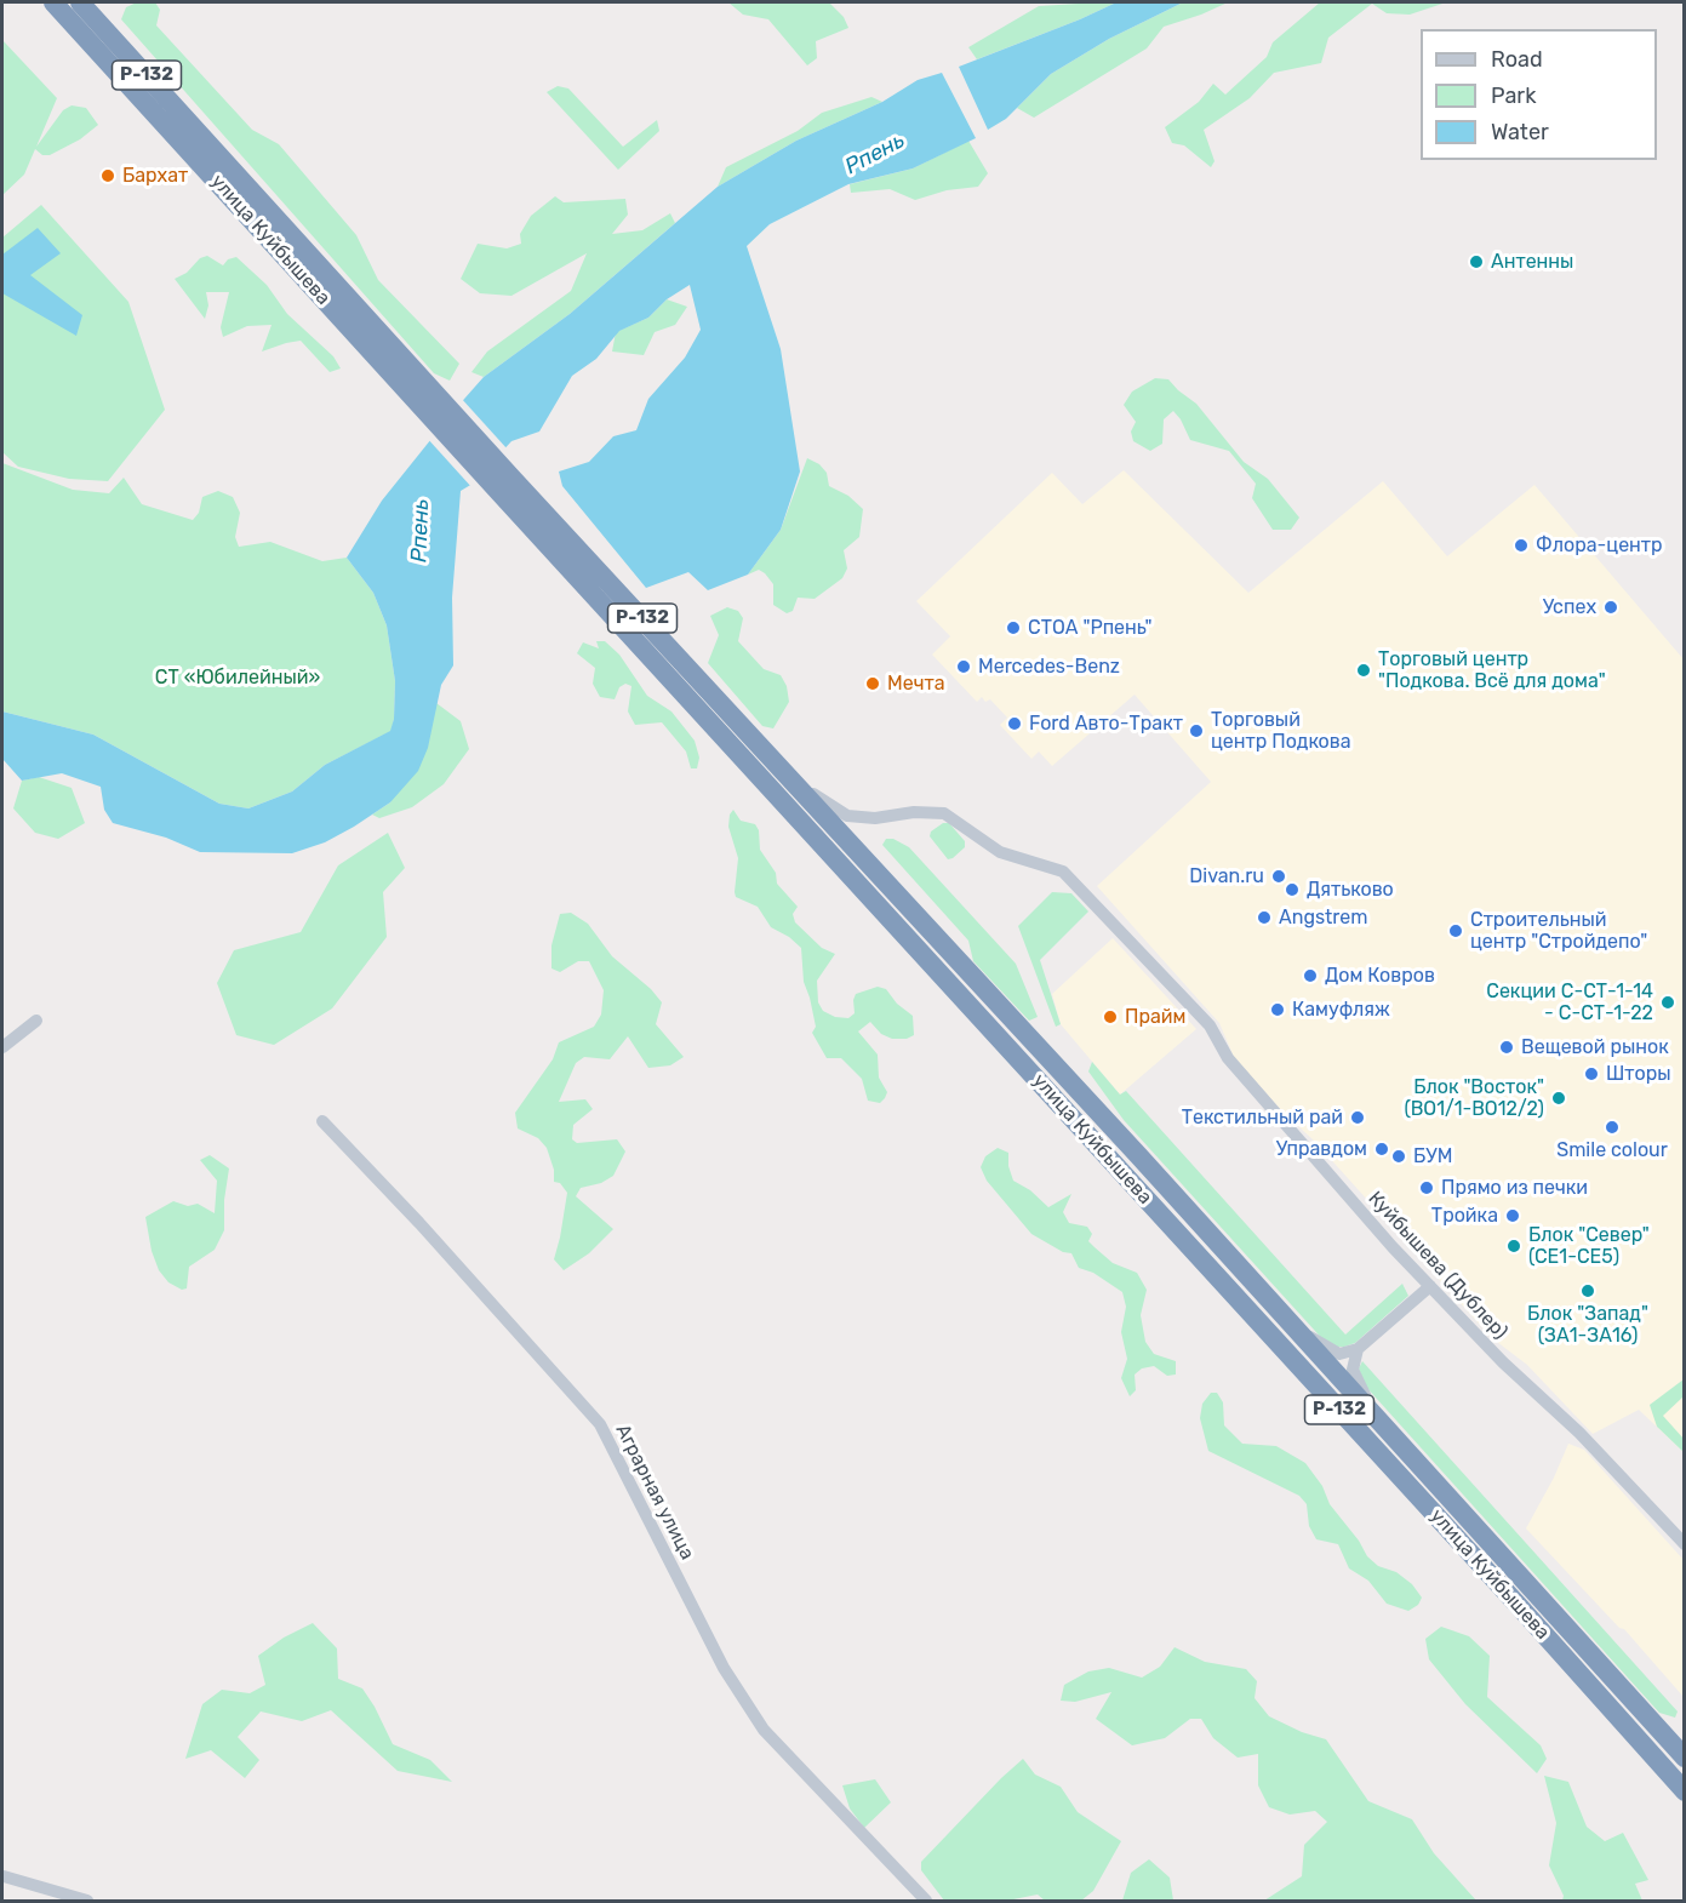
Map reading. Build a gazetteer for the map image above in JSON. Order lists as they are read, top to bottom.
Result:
{
  "streets": {
    "highway": ["Р-132", "улица Куйбышева"],
    "street": ["Куйбышева (Дублер)", "Аграрная улица"]
  },
  "crossings": [
    ["Р-132", "улица Куйбышева"],
    ["улица Куйбышева", "Куйбышева (Дублер)"]
  ],
  "water": ["Рпень"],
  "parks": ["СТ «Юбилейный»"],
  "places": [
    "Бархат",
    "Антенны",
    "Флора-центр",
    "Успех",
    "СТОА \"Рпень\"",
    "Mercedes-Benz",
    "Торговый центр \"Подкова. Всё для дома\"",
    "Мечта",
    "Ford Авто-Тракт",
    "Торговый центр Подкова",
    "Divan.ru",
    "Дятьково",
    "Angstrem",
    "Строительный центр \"Стройдепо\"",
    "Дом Ковров",
    "Секции С-СТ-1-14 - С-СТ-1-22",
    "Камуфляж",
    "Прайм",
    "Вещевой рынок",
    "Шторы",
    "Блок \"Восток\" (ВО1/1-ВО12/2)",
    "Текстильный рай",
    "Smile colour",
    "Управдом",
    "БУМ",
    "Прямо из печки",
    "Тройка",
    "Блок \"Север\" (СЕ1-СЕ5)",
    "Блок \"Запад\" (ЗА1-ЗА16)"
  ],
  "legend": ["Road", "Park", "Water"]
}
